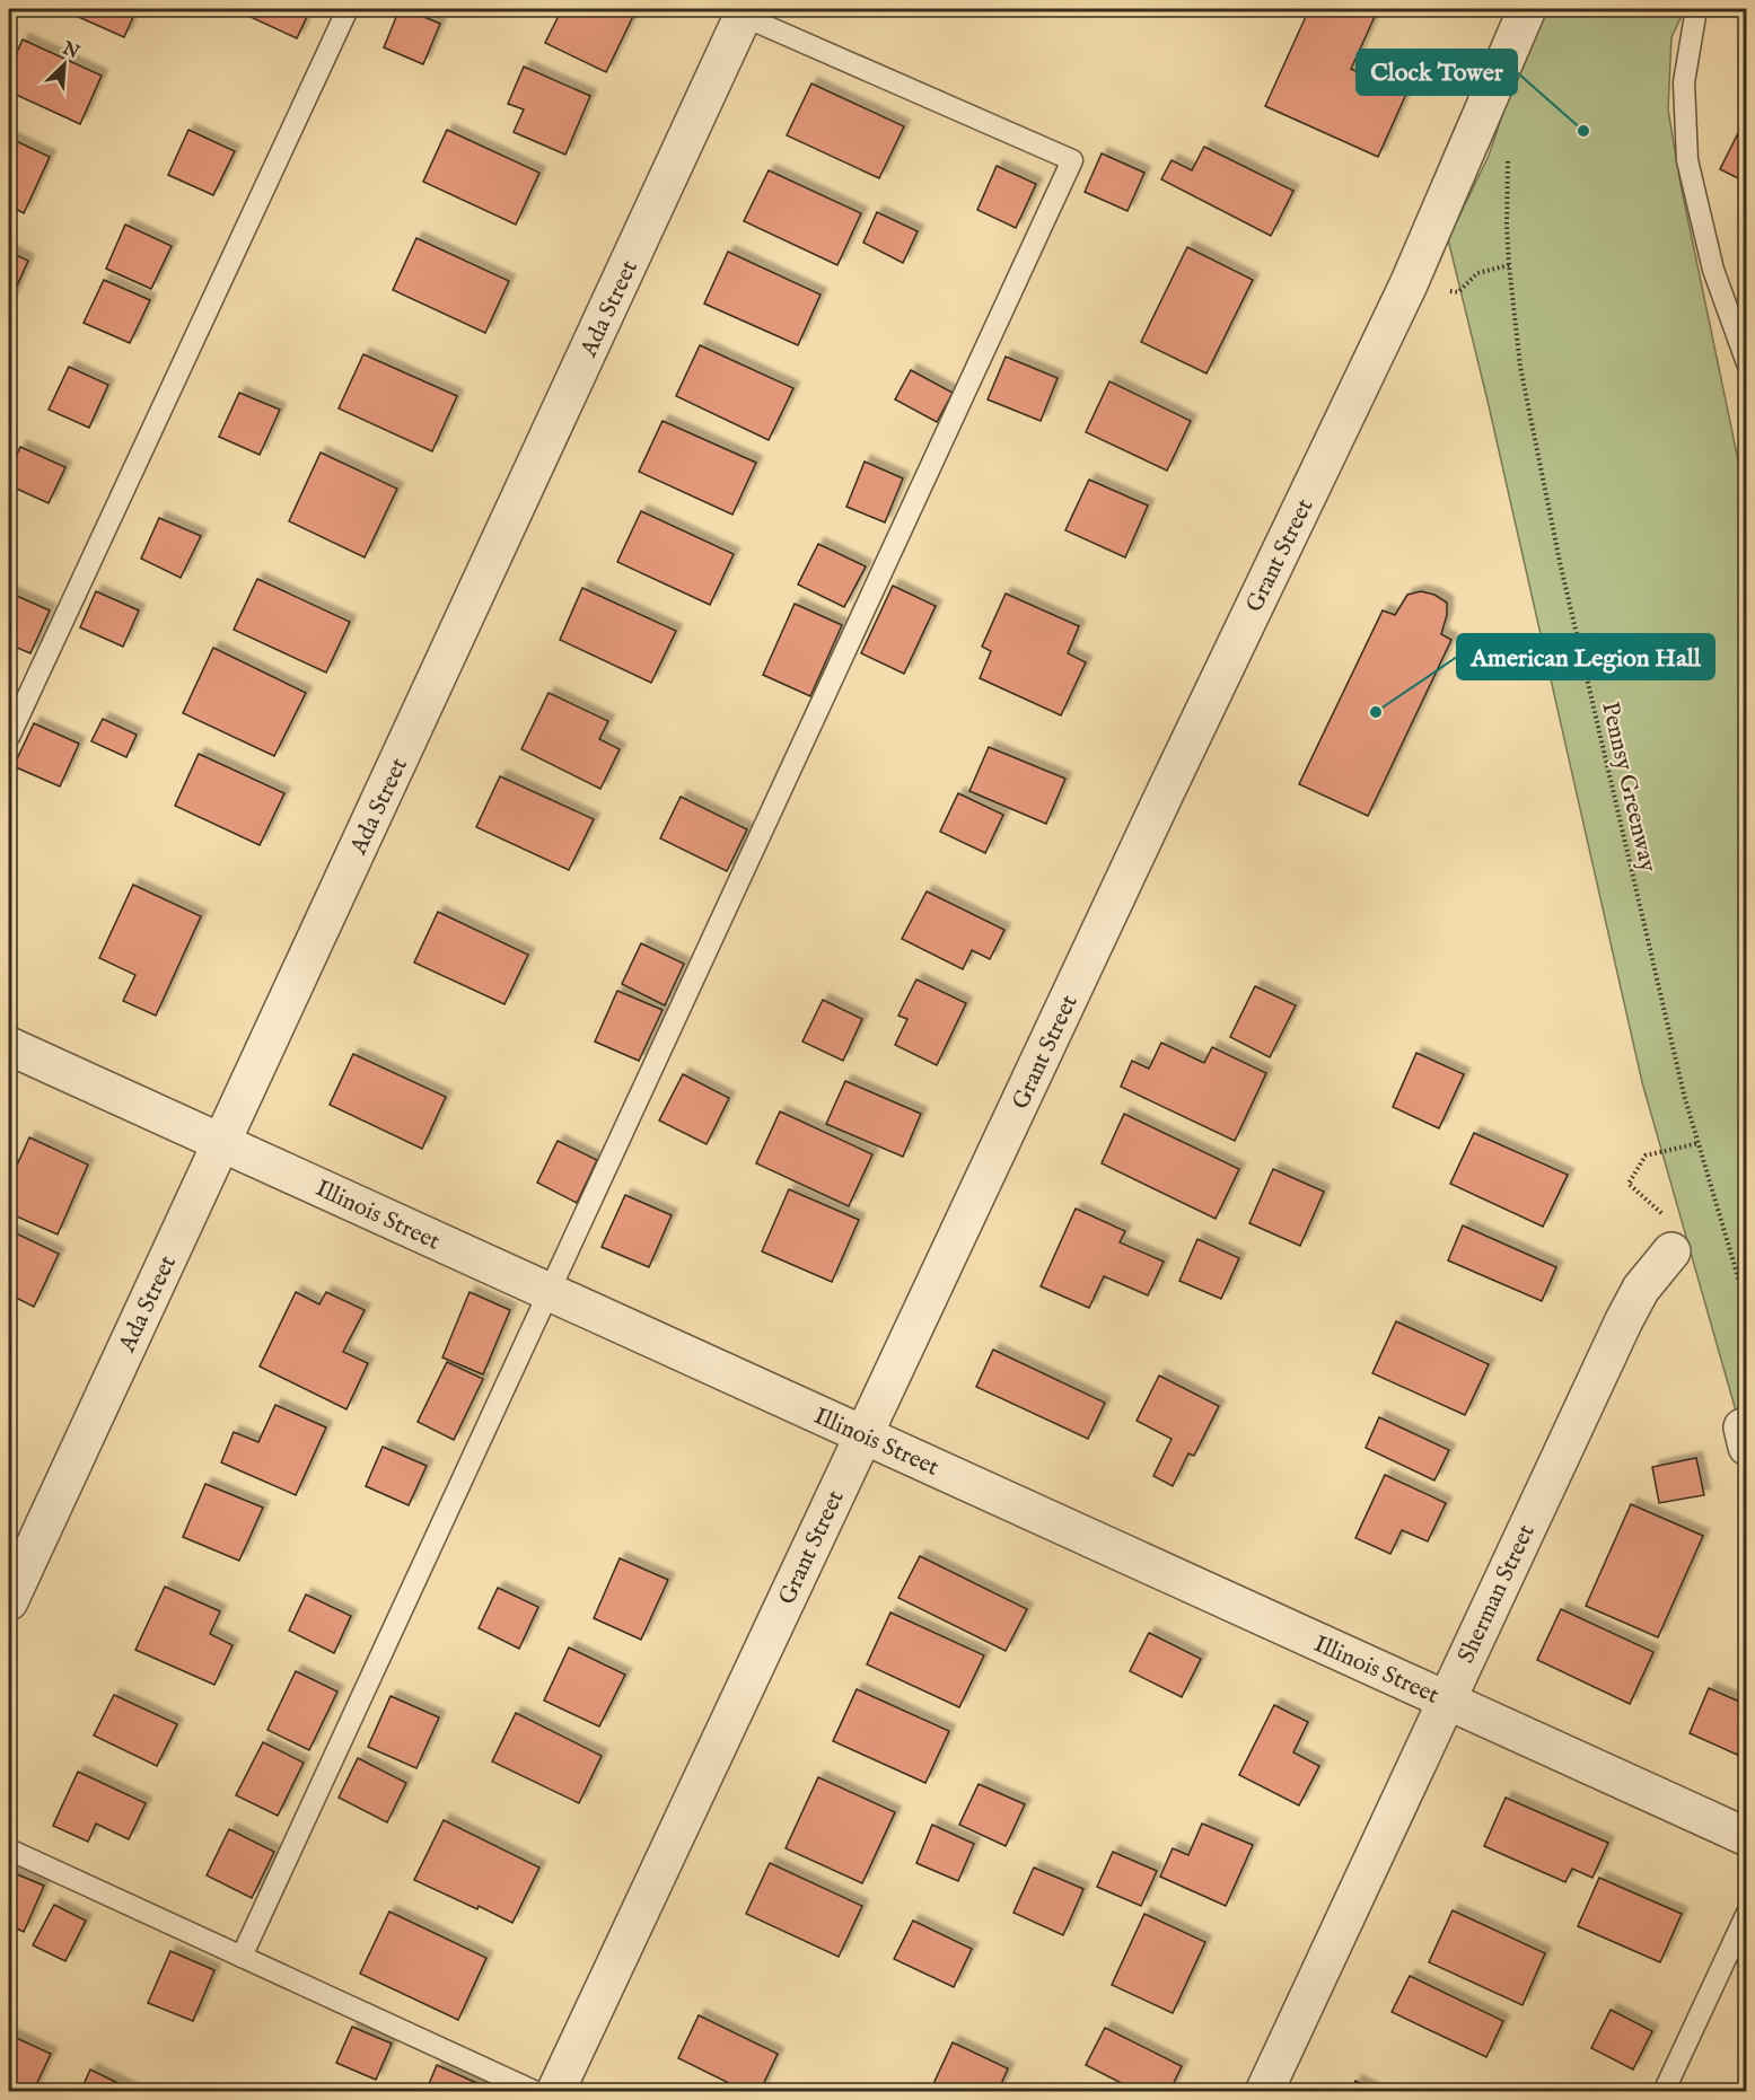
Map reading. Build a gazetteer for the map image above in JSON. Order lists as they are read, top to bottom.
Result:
{
  "streets": {
    "street": [
      "Ada Street",
      "Grant Street",
      "Illinois Street",
      "Sherman Street"
    ],
    "path": ["Pennsy Greenway"]
  },
  "crossings": [
    ["Ada Street", "Illinois Street"],
    ["Grant Street", "Illinois Street"],
    ["Illinois Street", "Sherman Street"]
  ],
  "places": ["Clock Tower", "American Legion Hall"],
  "north": "top right"
}
